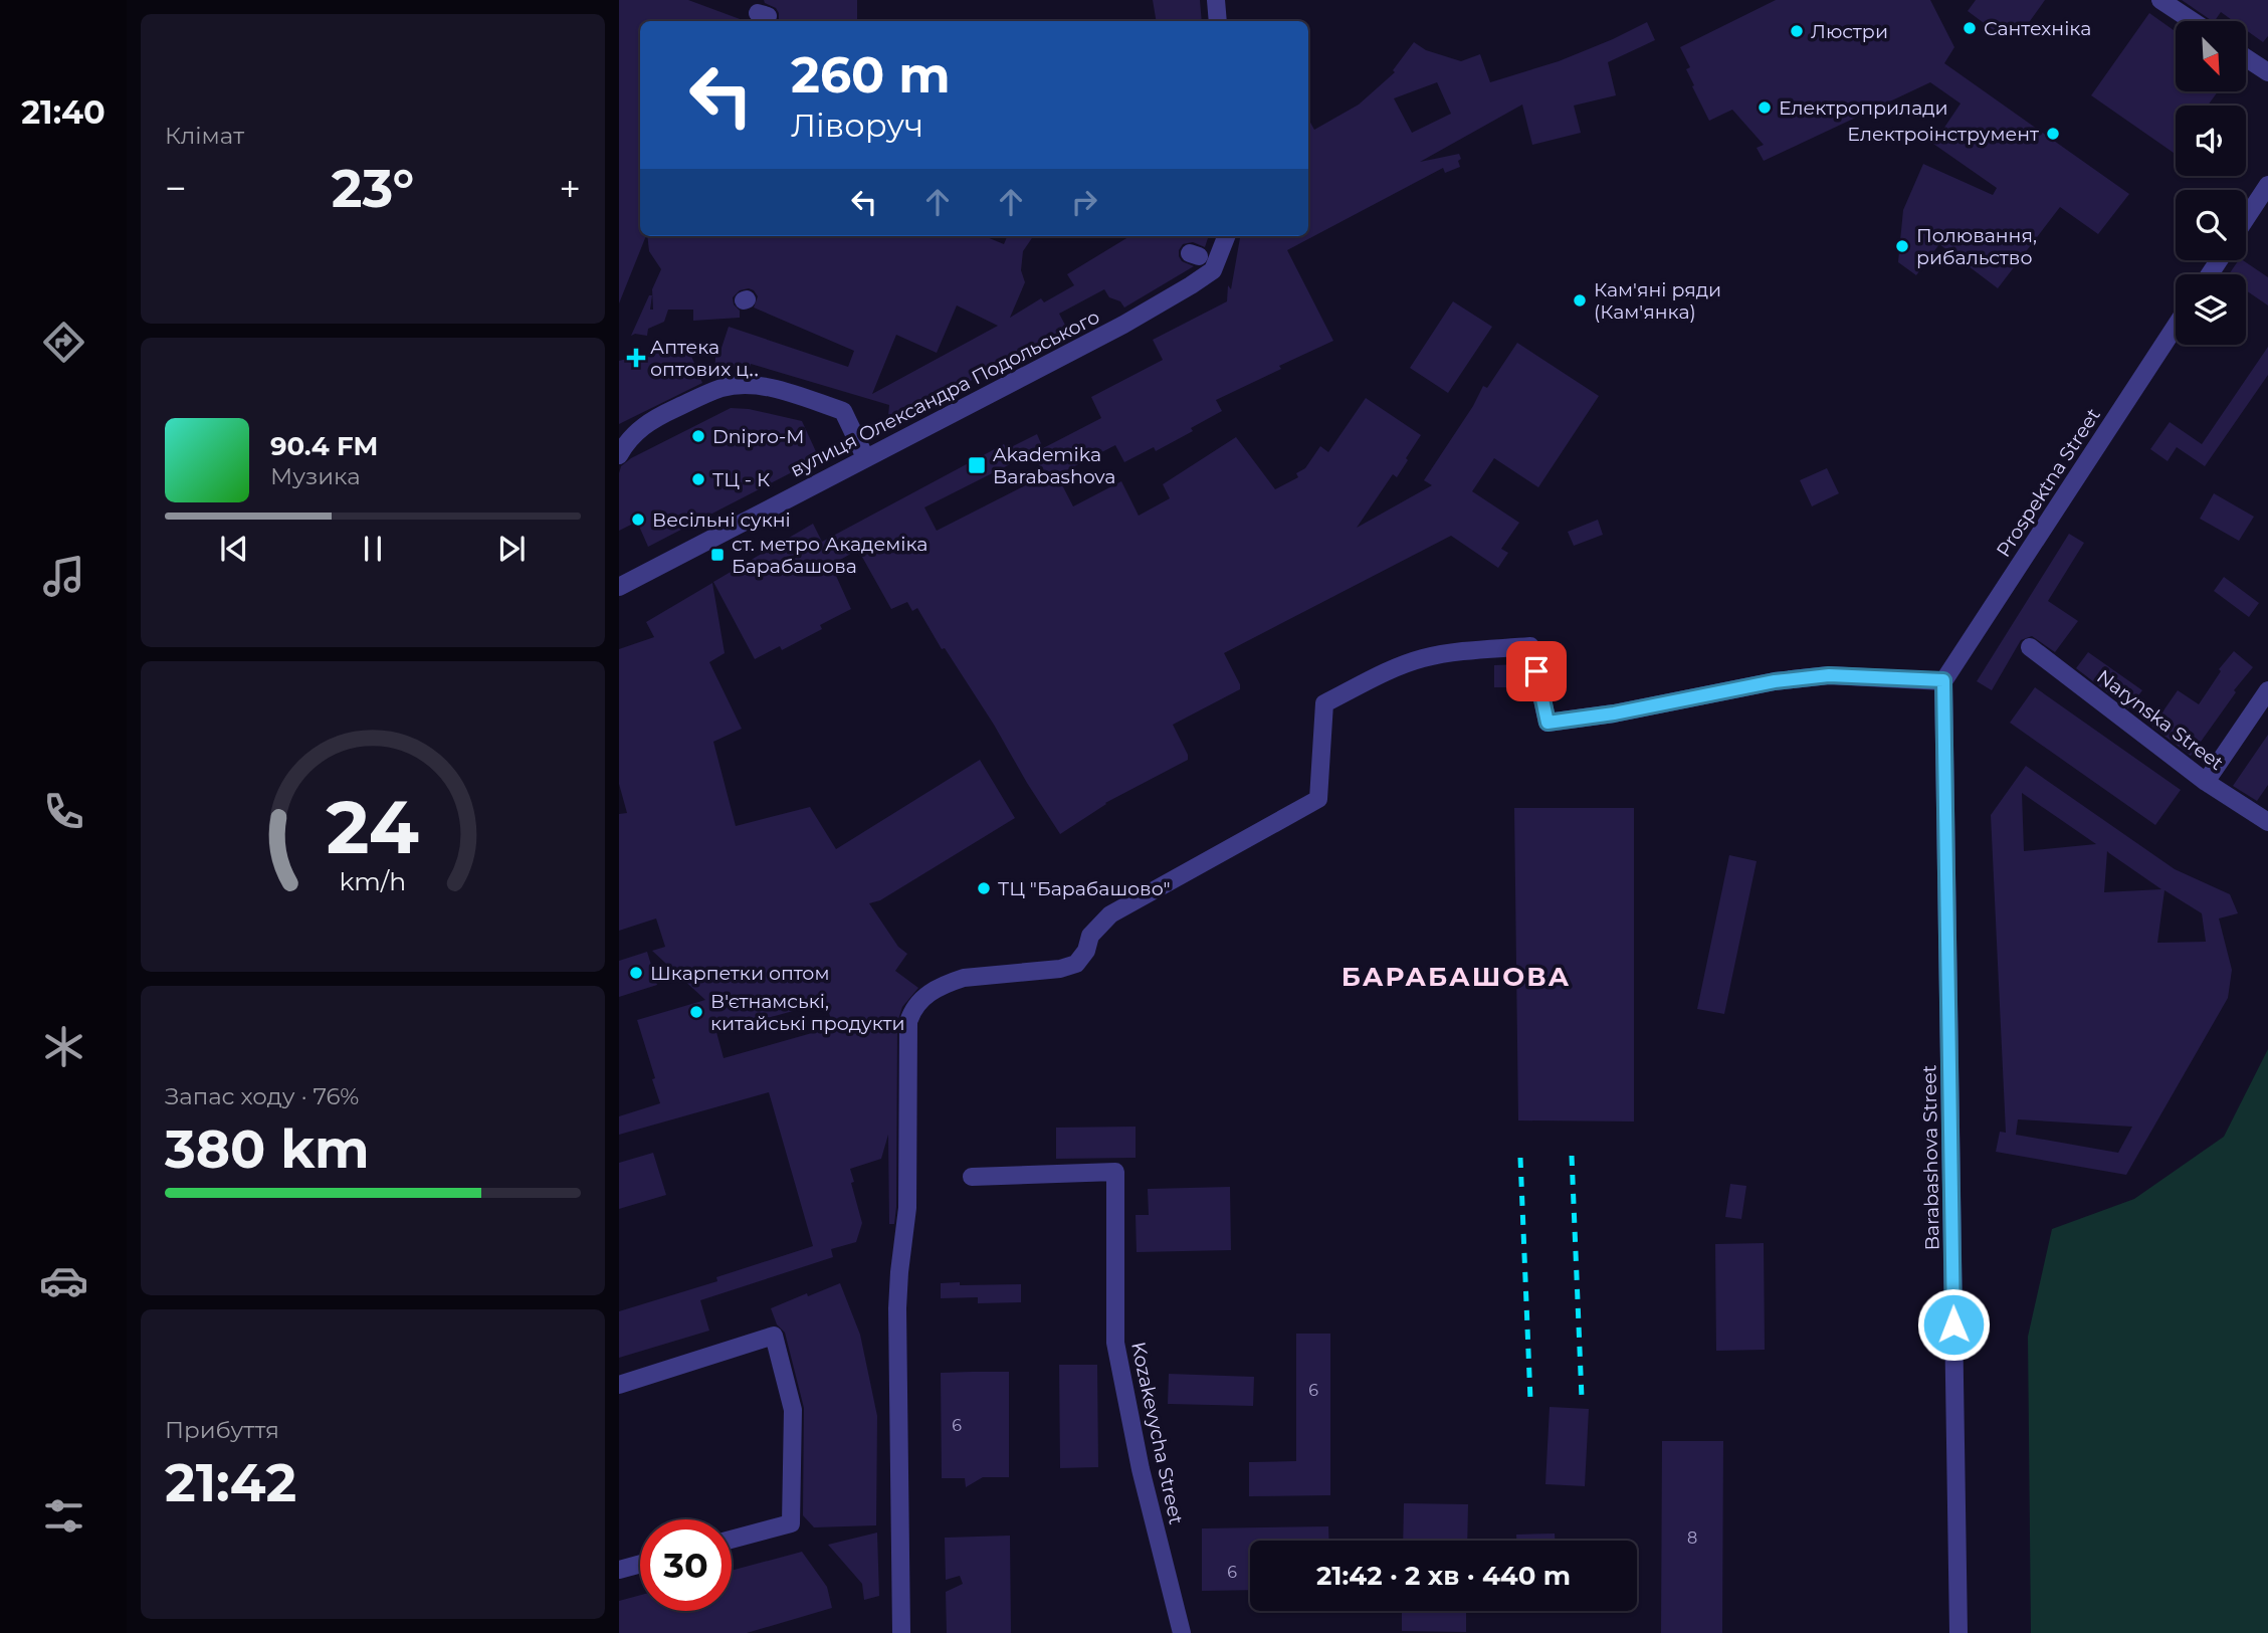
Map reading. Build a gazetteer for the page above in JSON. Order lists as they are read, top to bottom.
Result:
{
  "streets": {
    "street": [
      "вулиця Олександра Подольського",
      "Prospektna Street",
      "Narynska Street",
      "Barabashova Street",
      "Kozakevycha Street"
    ]
  },
  "crossings": [
    ["Prospektna Street", "Barabashova Street"]
  ],
  "districts": ["БАРАБАШОВА"],
  "places": {
    "other": [
      "Сантехніка",
      "Люстри",
      "Електроприлади",
      "Електроінструмент",
      "Полювання, рибальство",
      "Кам'яні ряди (Кам'янка)",
      "Dnipro-M",
      "ТЦ - К",
      "Весільні сукні",
      "ТЦ \"Барабашово\"",
      "Шкарпетки оптом",
      "В'єтнамські, китайські продукти"
    ],
    "health": ["Аптека оптових ц‥"],
    "transit": ["Akademіka Barabashova", "ст. метро Академіка Барабашова"]
  },
  "house_numbers": [
    "6",
    "6",
    "8",
    "6"
  ],
  "north": "bottom right",
  "page": {
    "tabs": "21:40",
    "tile": [
      "Клімат",
      ["Запас ходу · 76%", "380 km"],
      ["Прибуття", "21:42"]
    ],
    "turn": ["260 m", "Ліворуч"],
    "heat": ["−", "23°", "+"],
    "song": ["90.4 FM", "Музика"],
    "limit": "30",
    "trip": "21:42 · 2 хв · 440 m",
    "gauge": ["24", "km/h"]
  }
}
